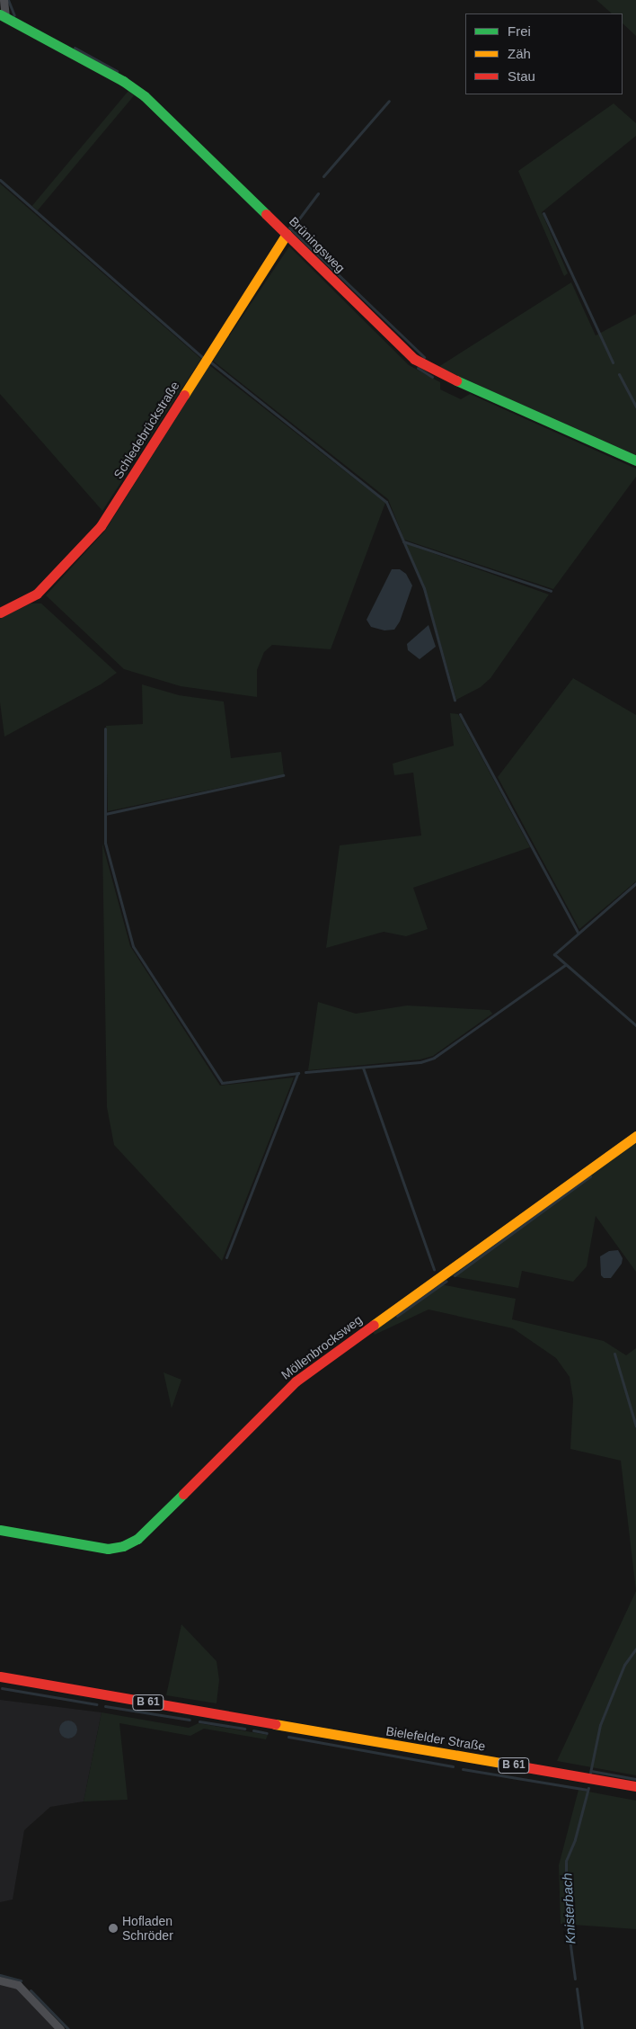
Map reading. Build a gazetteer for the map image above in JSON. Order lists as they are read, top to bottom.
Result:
{
  "streets": {
    "street": [
      "Brüningsweg",
      "Schledebrückstraße",
      "Möllenbrocksweg",
      "B 61",
      "Bielefelder Straße"
    ]
  },
  "crossings": [
    ["Brüningsweg", "Schledebrückstraße"]
  ],
  "water": ["Knisterbach"],
  "places": ["Hofladen Schröder"],
  "legend": ["Frei", "Zäh", "Stau"]
}
